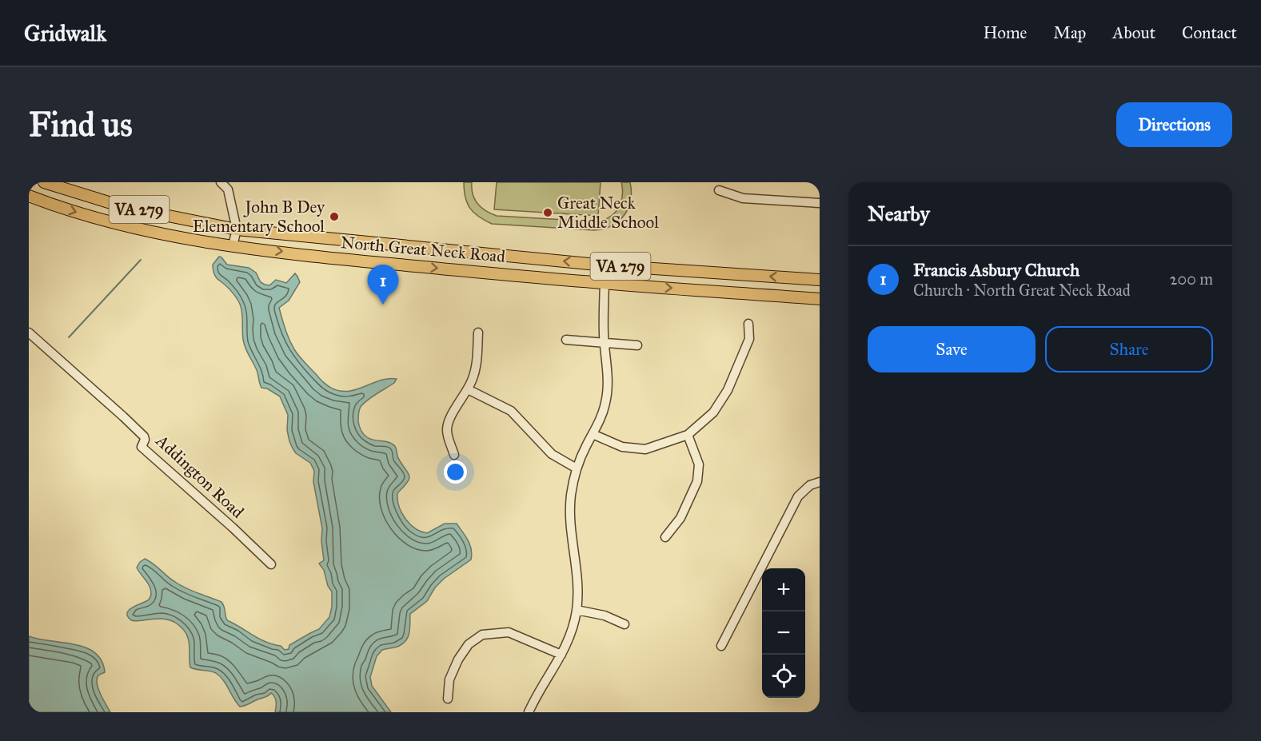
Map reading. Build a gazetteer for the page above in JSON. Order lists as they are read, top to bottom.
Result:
{
  "streets": {
    "main road": ["VA 279", "North Great Neck Road"],
    "street": ["Addington Road"]
  },
  "places": ["Great Neck Middle School", "John B Dey Elementary School"],
  "page": {
    "header": "Gridwalk",
    "nav": [
      "Home",
      "Map",
      "About",
      "Contact"
    ],
    "buttons": [
      "Directions",
      ["Save", "Share"]
    ],
    "title": "Find us",
    "heading": "Nearby",
    "list": [
      {
        "mark": "1",
        "name": "Francis Asbury Church",
        "note": "Church · North Great Neck Road",
        "value": "200 m"
      }
    ],
    "pins": "1",
    "map_buttons": ["+", "−"]
  }
}
